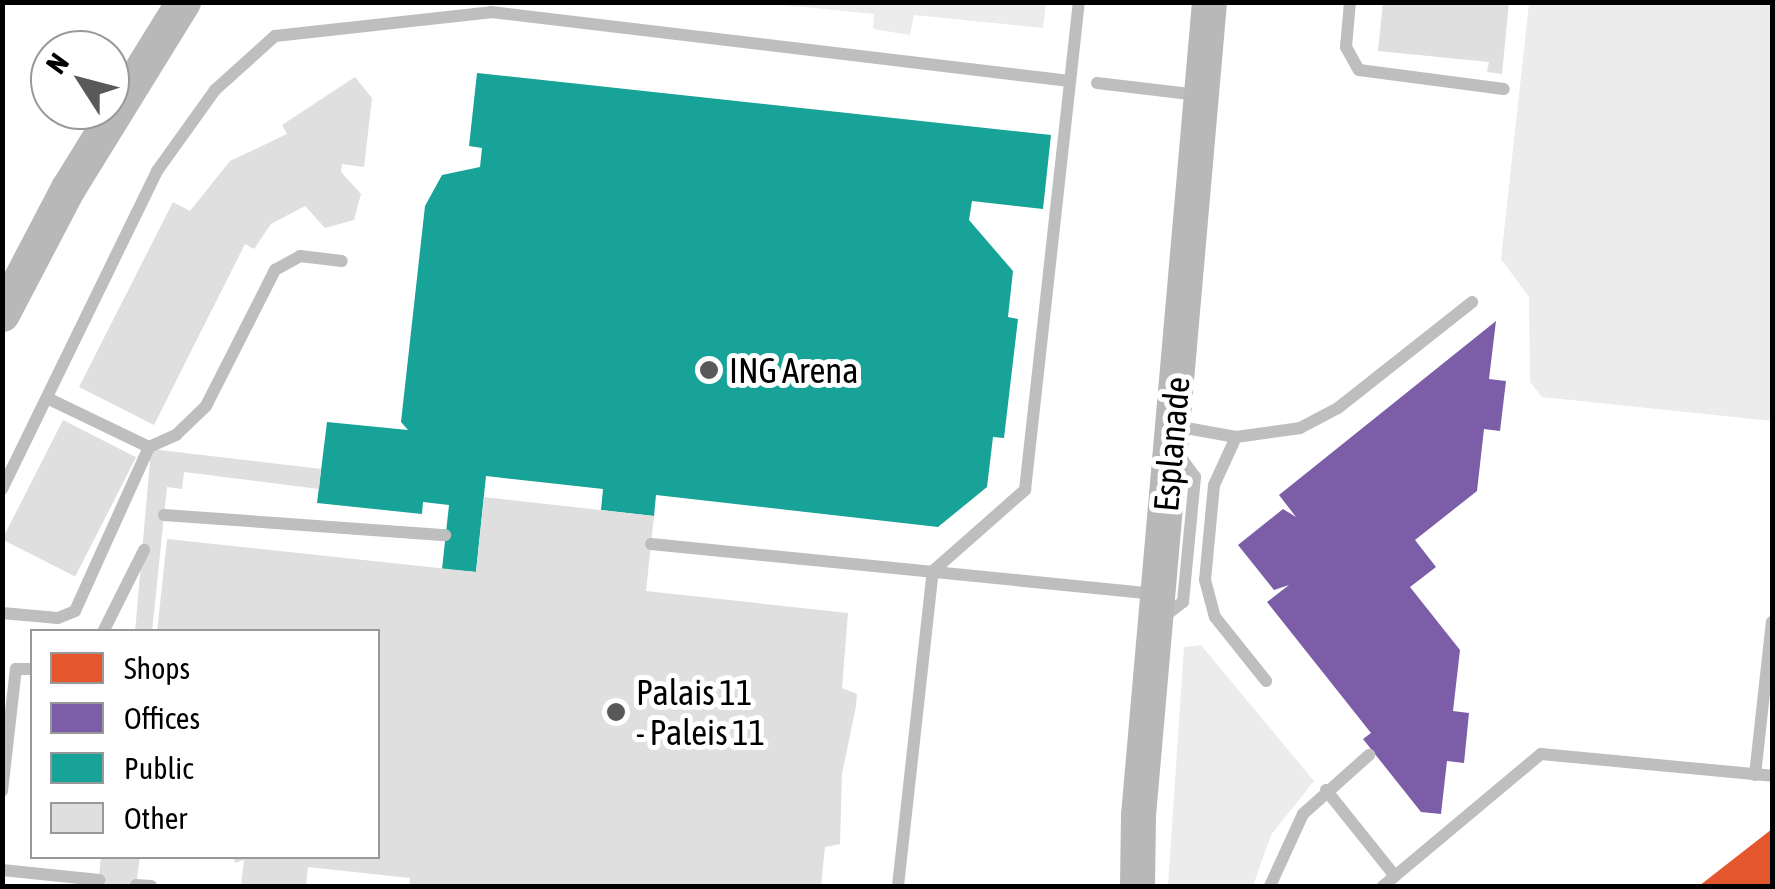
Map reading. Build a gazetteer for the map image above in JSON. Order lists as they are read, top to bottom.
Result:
{
  "streets": {
    "street": ["Esplanade"]
  },
  "places": ["ING Arena", "Palais 11 - Paleis 11"],
  "legend": [
    "Shops",
    "Offices",
    "Public",
    "Other"
  ],
  "north": "top left"
}
